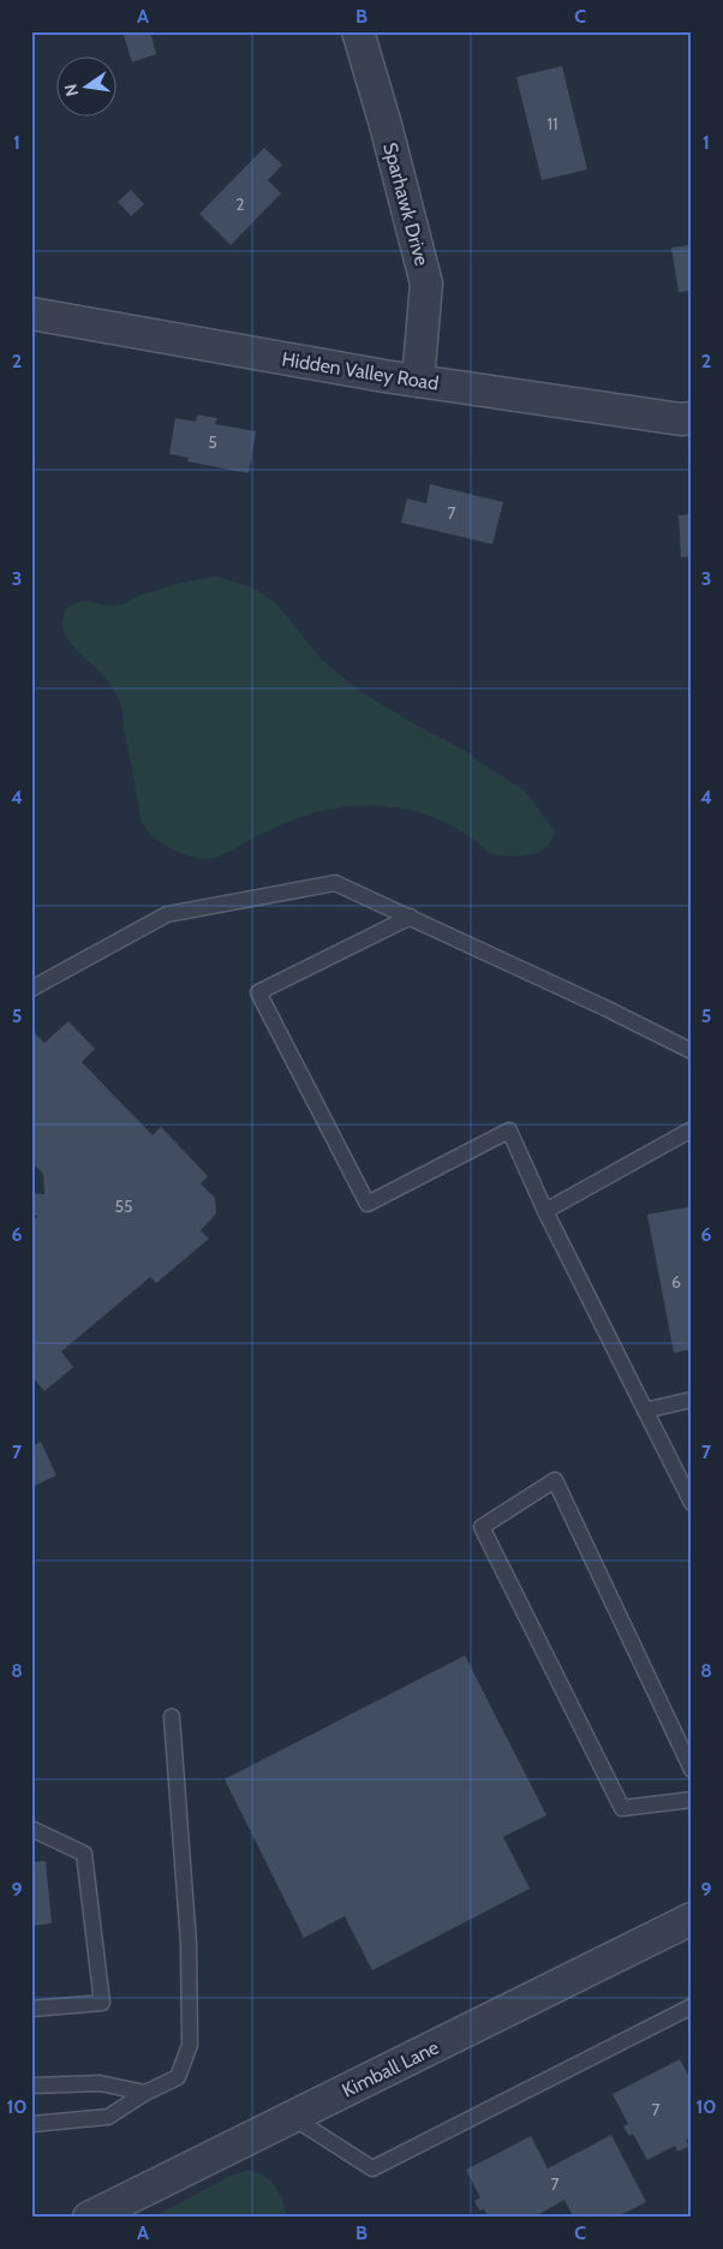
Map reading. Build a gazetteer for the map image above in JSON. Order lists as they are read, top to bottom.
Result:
{
  "streets": {
    "street": ["Sparhawk Drive", "Hidden Valley Road", "Kimball Lane"]
  },
  "crossings": [
    ["Sparhawk Drive", "Hidden Valley Road"]
  ],
  "house_numbers": [
    "11",
    "2",
    "5",
    "7",
    "55",
    "6",
    "7",
    "7"
  ],
  "north": "left",
  "grid": {
    "columns": ["A", "B", "C"],
    "rows": [
      "1",
      "2",
      "3",
      "4",
      "5",
      "6",
      "7",
      "8",
      "9",
      "10"
    ]
  }
}
